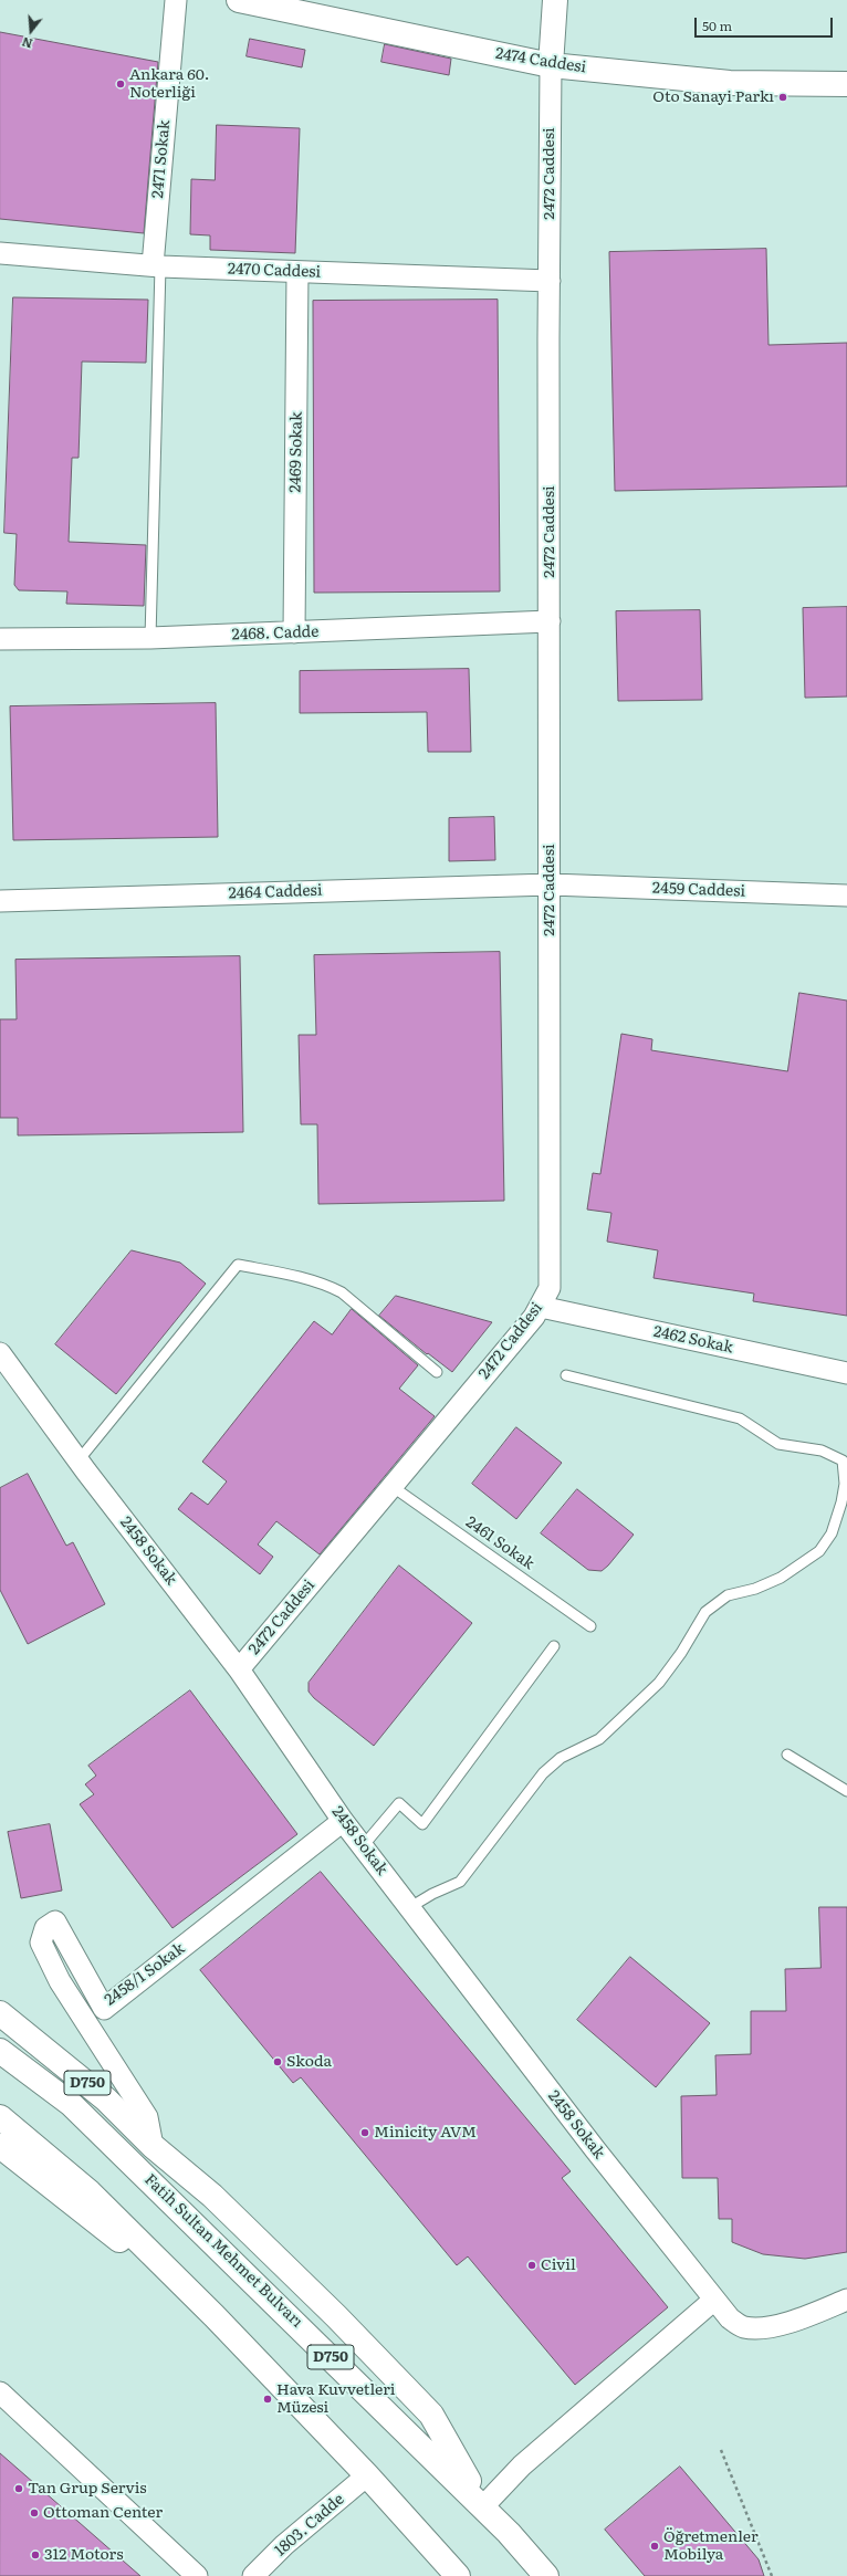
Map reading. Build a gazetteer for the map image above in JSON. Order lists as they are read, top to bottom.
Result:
{
  "streets": {
    "main road": [
      "2474 Caddesi",
      "2472 Caddesi",
      "D750",
      "Fatih Sultan Mehmet Bulvarı"
    ],
    "street": [
      "2471 Sokak",
      "2470 Caddesi",
      "2469 Sokak",
      "2468. Cadde",
      "2459 Caddesi",
      "2464 Caddesi",
      "2462 Sokak",
      "2458 Sokak",
      "2458/1 Sokak",
      "1803. Cadde"
    ],
    "lane": ["2461 Sokak"]
  },
  "crossings": [
    ["2474 Caddesi", "2472 Caddesi"],
    ["2471 Sokak", "2470 Caddesi"],
    ["2472 Caddesi", "2470 Caddesi"],
    ["2472 Caddesi", "2468. Cadde"],
    ["2472 Caddesi", "2459 Caddesi"],
    ["2472 Caddesi", "2464 Caddesi"],
    ["2472 Caddesi", "2462 Sokak"],
    ["2472 Caddesi", "2461 Sokak"],
    ["2472 Caddesi", "2458 Sokak"],
    ["2470 Caddesi", "2469 Sokak"],
    ["2469 Sokak", "2468. Cadde"],
    ["2459 Caddesi", "2464 Caddesi"],
    ["2458 Sokak", "2458/1 Sokak"],
    ["2458/1 Sokak", "D750"],
    ["D750", "Fatih Sultan Mehmet Bulvarı"]
  ],
  "places": [
    "Ankara 60. Noterliği",
    "Oto Sanayi Parkı",
    "Skoda",
    "Minicity AVM",
    "Civil",
    "Hava Kuvvetleri Müzesi",
    "Tan Grup Servis",
    "Ottoman Center",
    "Öğretmenler Mobilya",
    "312 Motors"
  ],
  "scale_bar": "50 m",
  "north": "bottom"
}
